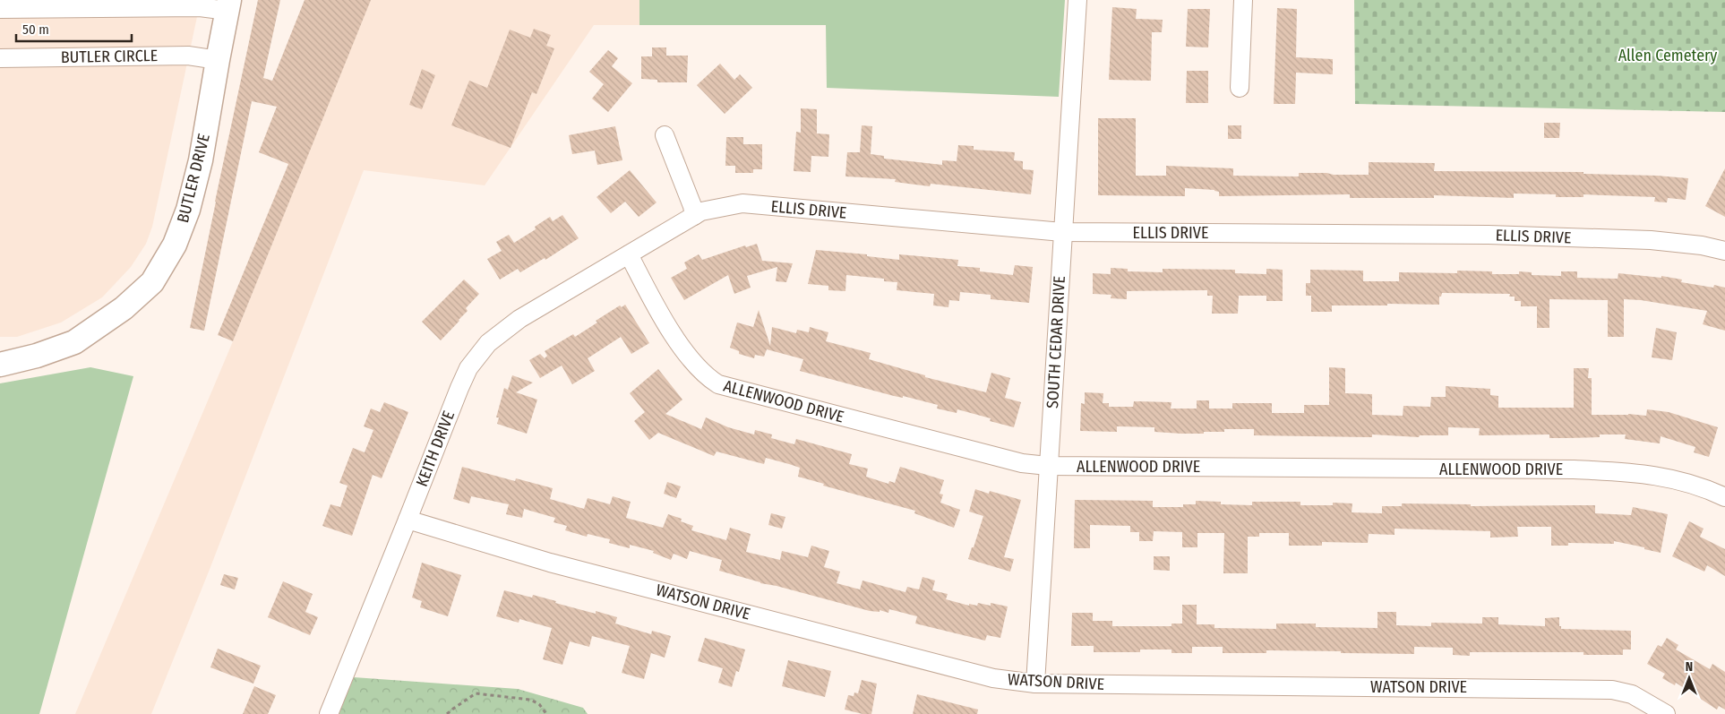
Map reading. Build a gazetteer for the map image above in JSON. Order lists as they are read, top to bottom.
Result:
{
  "streets": {
    "street": [
      "BUTLER CIRCLE",
      "BUTLER DRIVE",
      "ELLIS DRIVE",
      "SOUTH CEDAR DRIVE",
      "ALLENWOOD DRIVE",
      "KEITH DRIVE",
      "WATSON DRIVE"
    ]
  },
  "crossings": [
    ["BUTLER CIRCLE", "BUTLER DRIVE"],
    ["ELLIS DRIVE", "SOUTH CEDAR DRIVE"],
    ["ELLIS DRIVE", "ALLENWOOD DRIVE"],
    ["ELLIS DRIVE", "KEITH DRIVE"],
    ["SOUTH CEDAR DRIVE", "ALLENWOOD DRIVE"],
    ["SOUTH CEDAR DRIVE", "WATSON DRIVE"],
    ["ALLENWOOD DRIVE", "KEITH DRIVE"],
    ["KEITH DRIVE", "WATSON DRIVE"]
  ],
  "parks": ["Allen Cemetery"],
  "scale_bar": "50 m",
  "north": "top"
}
